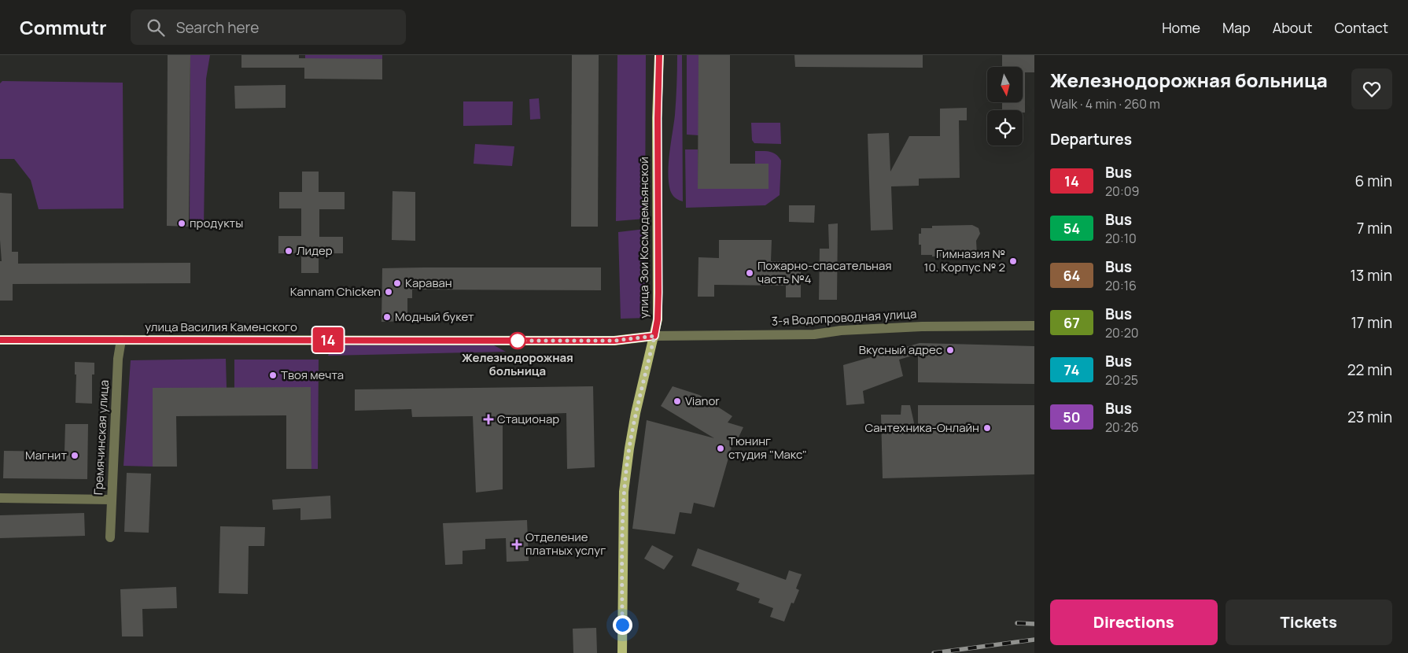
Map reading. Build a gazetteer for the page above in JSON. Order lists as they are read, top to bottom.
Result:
{
  "streets": {
    "main road": ["улица Зои Космодемьянской", "улица Василия Каменского"],
    "street": ["3-я Водопроводная улица", "Гремячинская улица"]
  },
  "crossings": [
    ["улица Зои Космодемьянской", "3-я Водопроводная улица"],
    ["улица Зои Космодемьянской", "улица Василия Каменского"],
    ["3-я Водопроводная улица", "улица Василия Каменского"],
    ["улица Василия Каменского", "Гремячинская улица"]
  ],
  "places": {
    "other": [
      "продукты",
      "Лидер",
      "Гимназия № 10. Корпус № 2",
      "Пожарно-спасательная часть №4",
      "Караван",
      "Kannam Chicken",
      "Модный букет",
      "Железнодорожная больница",
      "Вкусный адрес",
      "Твоя мечта",
      "Vianor",
      "Сантехника-Онлайн",
      "Тюнинг студия \"Макс\"",
      "Магнит"
    ],
    "health": ["Стационар", "Отделение платных услуг"]
  },
  "lines": ["bus line 14"],
  "north": "bottom",
  "page": {
    "header": "Commutr",
    "search": "Search here",
    "nav": [
      "Home",
      "Map",
      "About",
      "Contact"
    ],
    "on_map": "14",
    "heading": [
      ["Железнодорожная больница", "Walk · 4 min · 260 m"],
      "Departures"
    ],
    "list": [
      {
        "mark": "14",
        "name": "Bus",
        "note": "20:09",
        "value": "6 min"
      },
      {
        "mark": "54",
        "name": "Bus",
        "note": "20:10",
        "value": "7 min"
      },
      {
        "mark": "64",
        "name": "Bus",
        "note": "20:16",
        "value": "13 min"
      },
      {
        "mark": "67",
        "name": "Bus",
        "note": "20:20",
        "value": "17 min"
      },
      {
        "mark": "74",
        "name": "Bus",
        "note": "20:25",
        "value": "22 min"
      },
      {
        "mark": "50",
        "name": "Bus",
        "note": "20:26",
        "value": "23 min"
      }
    ],
    "buttons": ["Directions", "Tickets"]
  }
}
